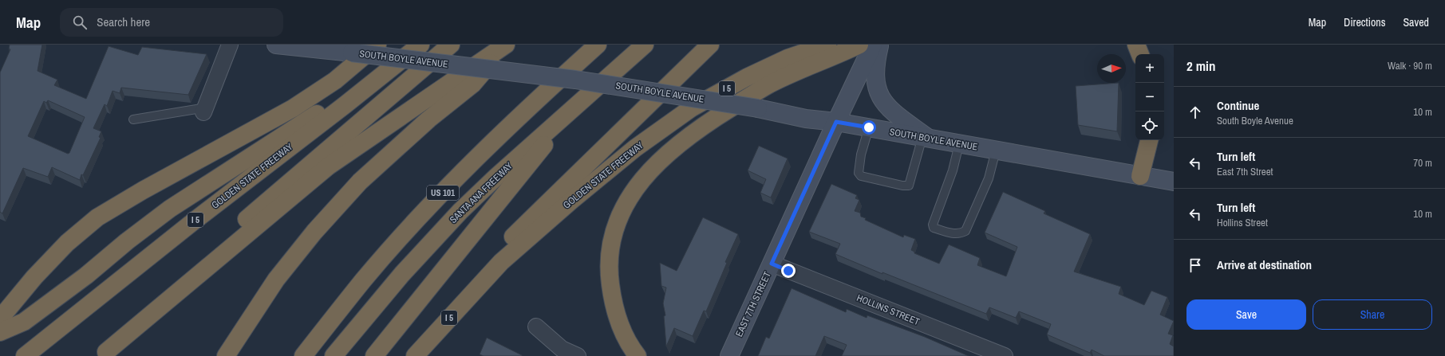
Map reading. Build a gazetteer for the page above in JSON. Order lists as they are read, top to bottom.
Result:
{
  "streets": {
    "highway": [
      "I 5",
      "GOLDEN STATE FREEWAY",
      "US 101",
      "SANTA ANA FREEWAY"
    ],
    "main road": ["SOUTH BOYLE AVENUE", "EAST 7TH STREET"],
    "street": ["HOLLINS STREET"]
  },
  "crossings": [
    ["SOUTH BOYLE AVENUE", "EAST 7TH STREET"],
    ["EAST 7TH STREET", "HOLLINS STREET"]
  ],
  "north": "right",
  "page": {
    "header": "Map",
    "search": "Search here",
    "nav": ["Map", "Directions", "Saved"],
    "heading": ["2 min", "Walk · 90 m"],
    "map_buttons": ["+", "−"],
    "list": [
      ["Continue", "South Boyle Avenue", "10 m"],
      ["Turn left", "East 7th Street", "70 m"],
      ["Turn left", "Hollins Street", "10 m"],
      "Arrive at destination"
    ],
    "buttons": ["Save", "Share"]
  }
}
